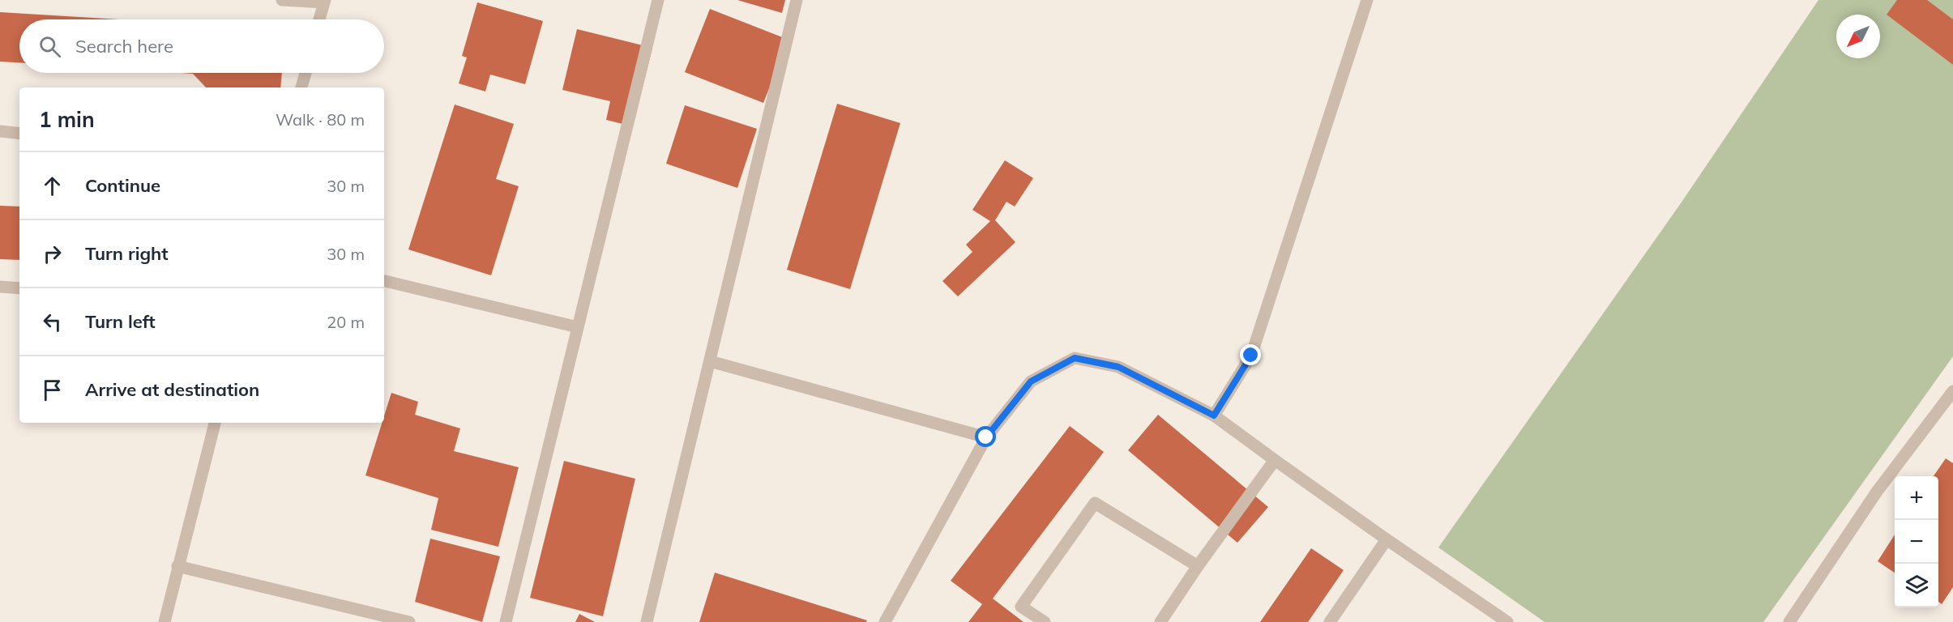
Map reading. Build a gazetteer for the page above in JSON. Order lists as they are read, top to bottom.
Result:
{
  "north": "bottom left",
  "page": {
    "search": "Search here",
    "heading": ["1 min", "Walk · 80 m"],
    "list": [
      ["Continue", "30 m"],
      ["Turn right", "30 m"],
      ["Turn left", "20 m"],
      "Arrive at destination"
    ],
    "map_buttons": ["+", "−"]
  }
}
